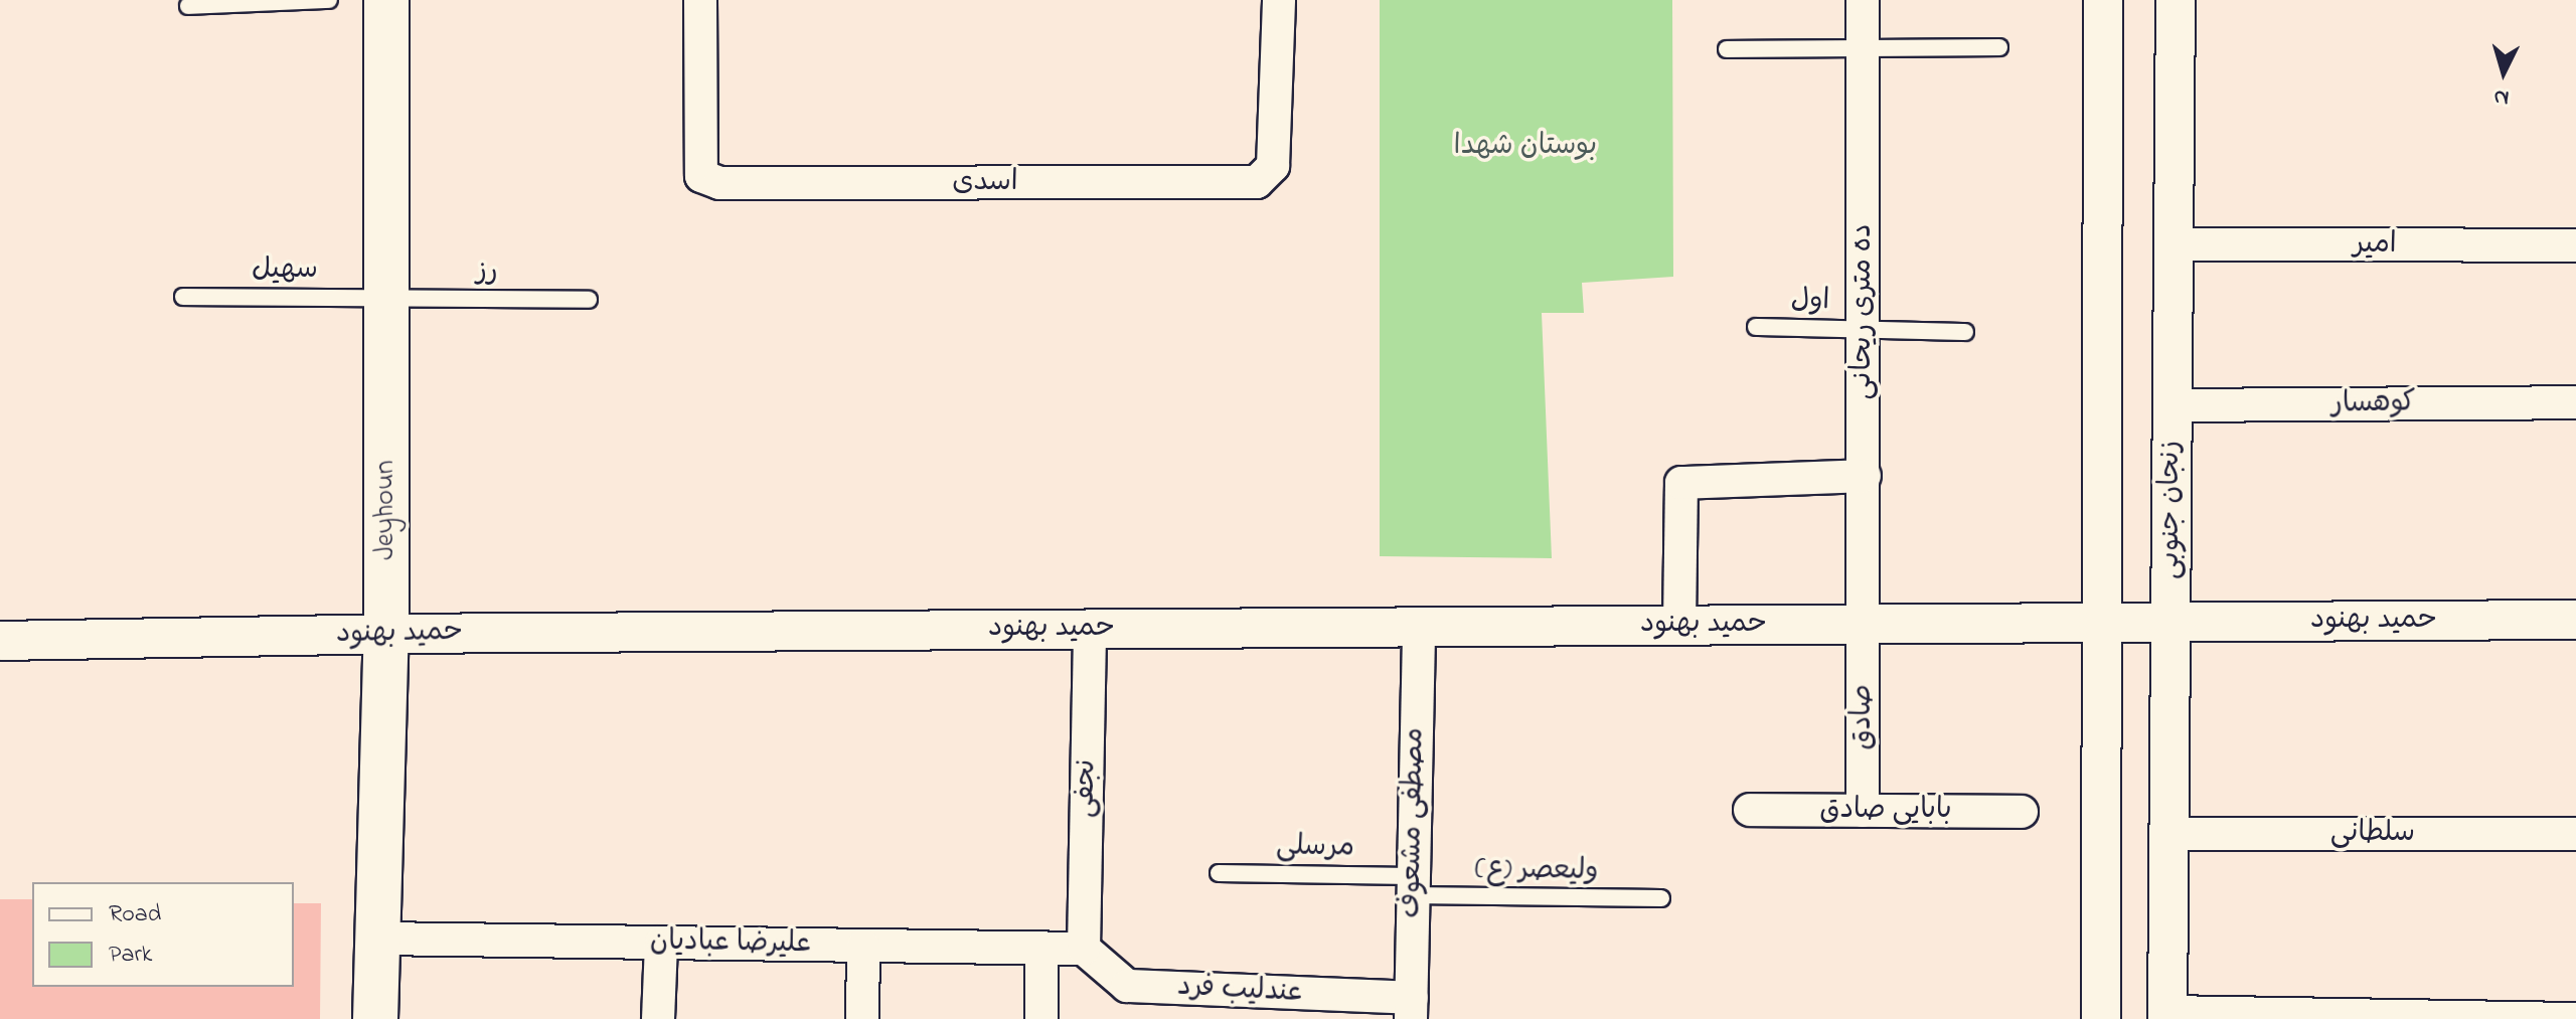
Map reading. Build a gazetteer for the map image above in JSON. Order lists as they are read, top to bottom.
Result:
{
  "streets": {
    "main road": ["Jeyhoun"],
    "street": [
      "اسدی",
      "امیر",
      "ده متری ریحانی",
      "کوهسار",
      "زنجان جنوبی",
      "حمید بهنود",
      "صادق",
      "نجفی",
      "بابایی صادق",
      "مصطفی مشعوف",
      "سلطانی",
      "علیرضا عبادیان",
      "عندلیب فرد"
    ],
    "lane": [
      "سهیل",
      "رز",
      "اول",
      "مرسلی",
      "ولیعصر (ع)"
    ]
  },
  "crossings": [
    ["امیر", "زنجان جنوبی"],
    ["سهیل", "رز"],
    ["سهیل", "Jeyhoun"],
    ["رز", "Jeyhoun"],
    ["اول", "ده متری ریحانی"],
    ["ده متری ریحانی", "حمید بهنود"],
    ["ده متری ریحانی", "صادق"],
    ["کوهسار", "زنجان جنوبی"],
    ["Jeyhoun", "حمید بهنود"],
    ["Jeyhoun", "علیرضا عبادیان"],
    ["زنجان جنوبی", "حمید بهنود"],
    ["زنجان جنوبی", "سلطانی"],
    ["حمید بهنود", "صادق"],
    ["حمید بهنود", "نجفی"],
    ["حمید بهنود", "مصطفی مشعوف"],
    ["صادق", "بابایی صادق"],
    ["نجفی", "علیرضا عبادیان"],
    ["نجفی", "عندلیب فرد"],
    ["مصطفی مشعوف", "مرسلی"],
    ["مصطفی مشعوف", "ولیعصر (ع)"],
    ["مصطفی مشعوف", "عندلیب فرد"],
    ["مرسلی", "ولیعصر (ع)"],
    ["علیرضا عبادیان", "عندلیب فرد"]
  ],
  "parks": ["بوستان شهدا"],
  "legend": ["Road", "Park"],
  "north": "bottom"
}
